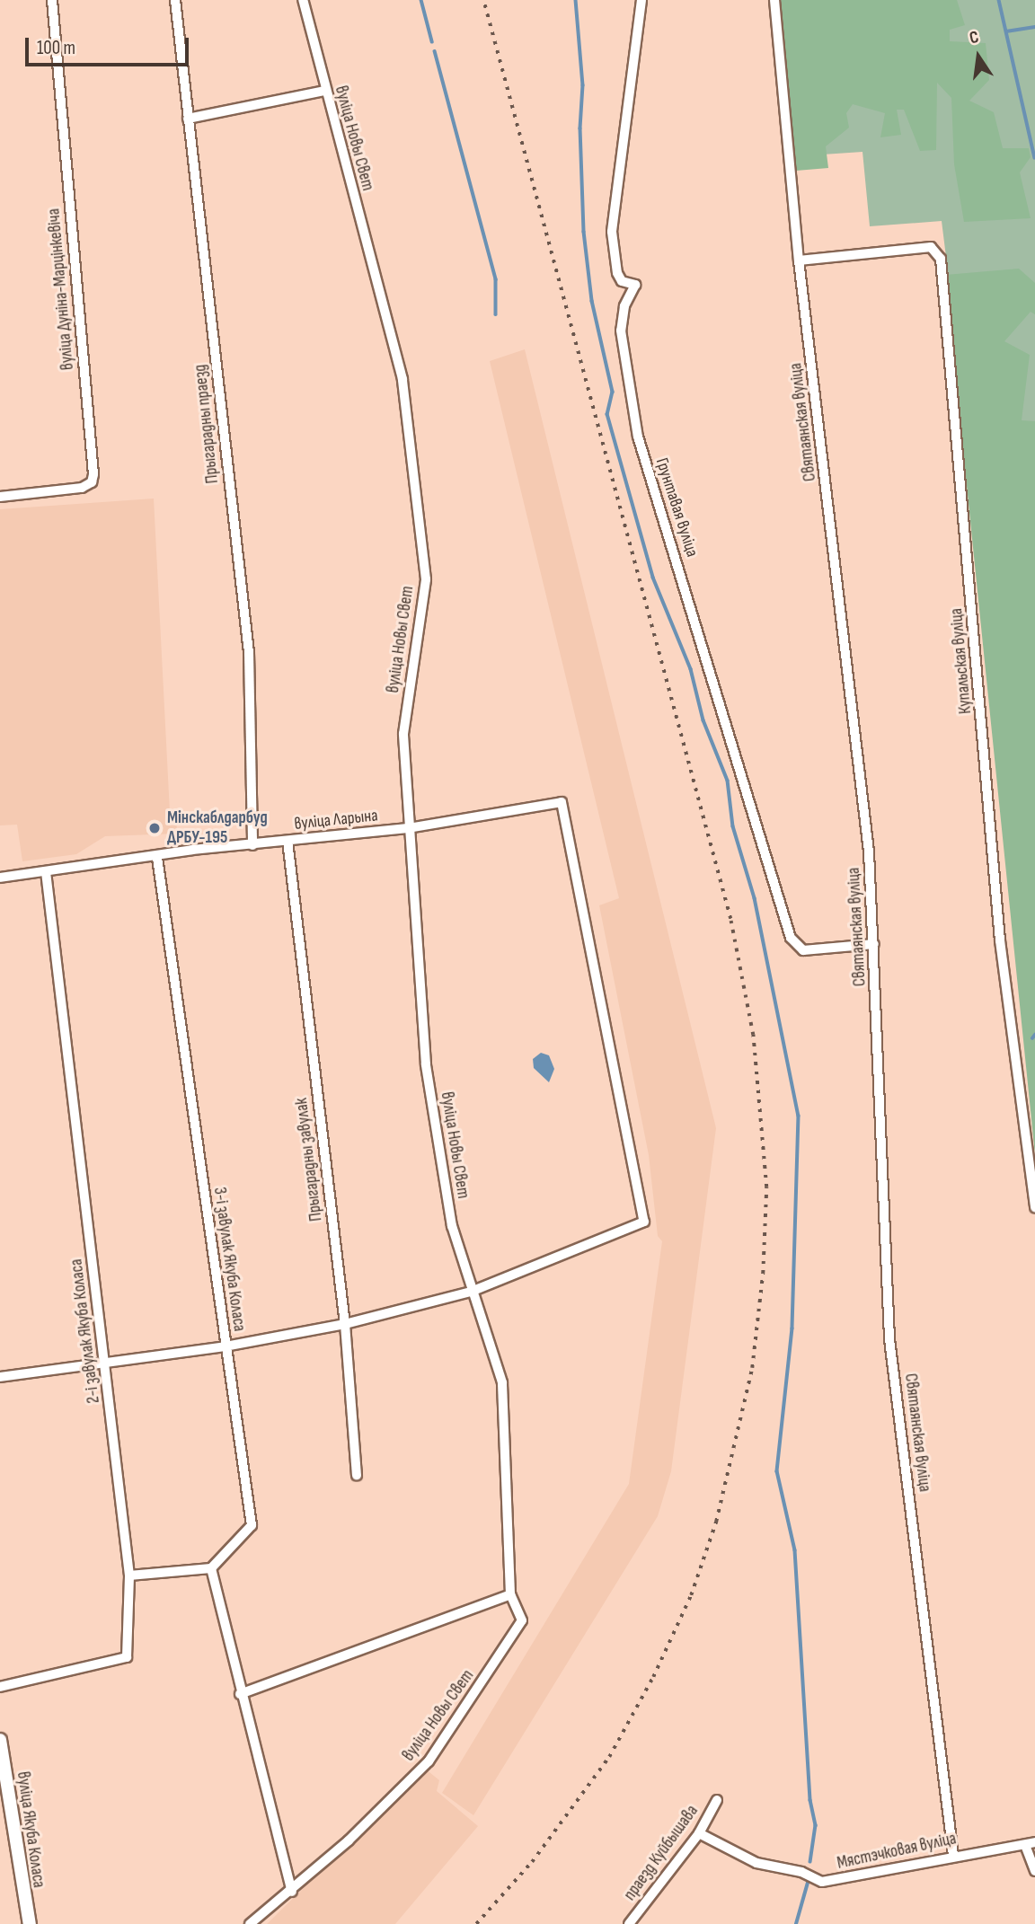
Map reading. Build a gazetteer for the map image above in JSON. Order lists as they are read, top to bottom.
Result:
{
  "streets": {
    "street": [
      "вуліца Новы Свет",
      "вуліца Дуніна-Марцінкевіча",
      "Святаянская вуліца",
      "Прыгарадны праезд",
      "Грунтавая вуліца",
      "Купальская вуліца",
      "вуліца Ларына",
      "Прыгарадны завулак",
      "3-і завулак Якуба Коласа",
      "2-і завулак Якуба Коласа",
      "вуліца Якуба Коласа",
      "Мястэчковая вуліца",
      "праезд Куйбышава"
    ]
  },
  "crossings": [
    ["вуліца Новы Свет", "вуліца Ларына"],
    ["Святаянская вуліца", "Грунтавая вуліца"],
    ["Святаянская вуліца", "Купальская вуліца"],
    ["Святаянская вуліца", "Мястэчковая вуліца"],
    ["Прыгарадны праезд", "вуліца Ларына"],
    ["вуліца Ларына", "Прыгарадны завулак"],
    ["вуліца Ларына", "3-і завулак Якуба Коласа"],
    ["вуліца Ларына", "2-і завулак Якуба Коласа"],
    ["Мястэчковая вуліца", "праезд Куйбышава"]
  ],
  "places": ["Мінскаблдарбуд ДРБУ-195"],
  "scale_bar": "100 m",
  "north": "top"
}
